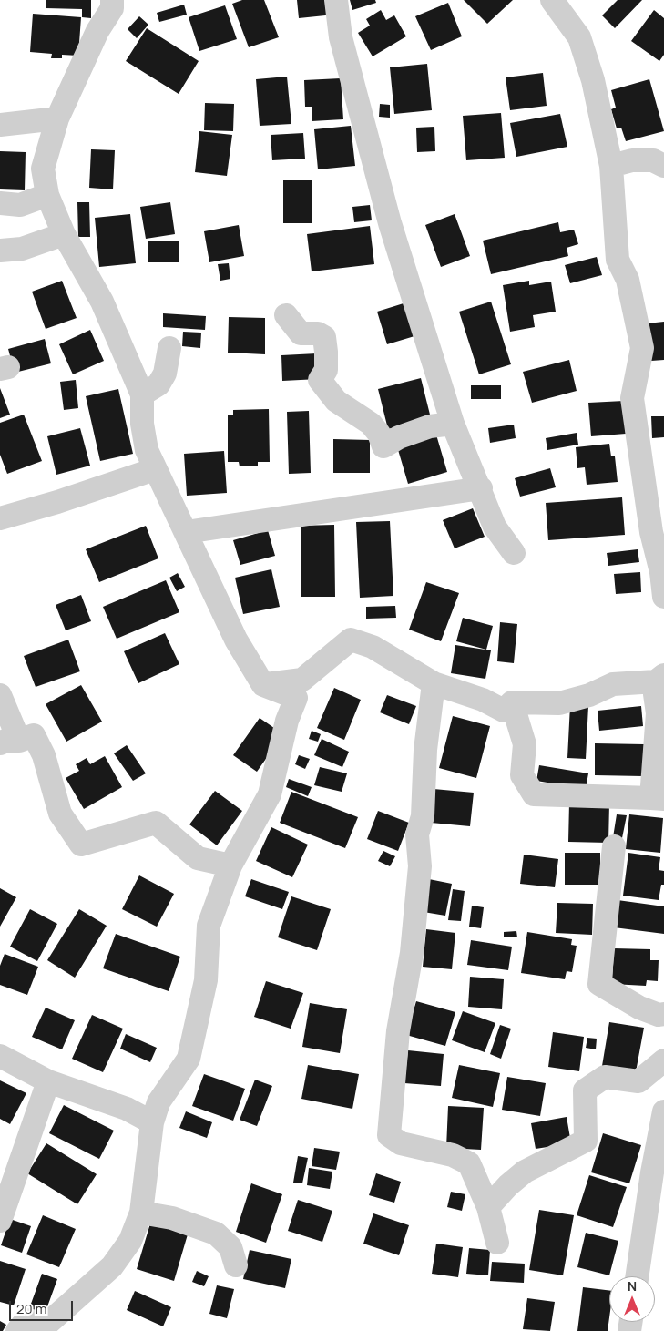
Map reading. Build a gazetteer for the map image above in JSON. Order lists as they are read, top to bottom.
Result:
{
  "scale_bar": "20 m",
  "north": "top"
}
